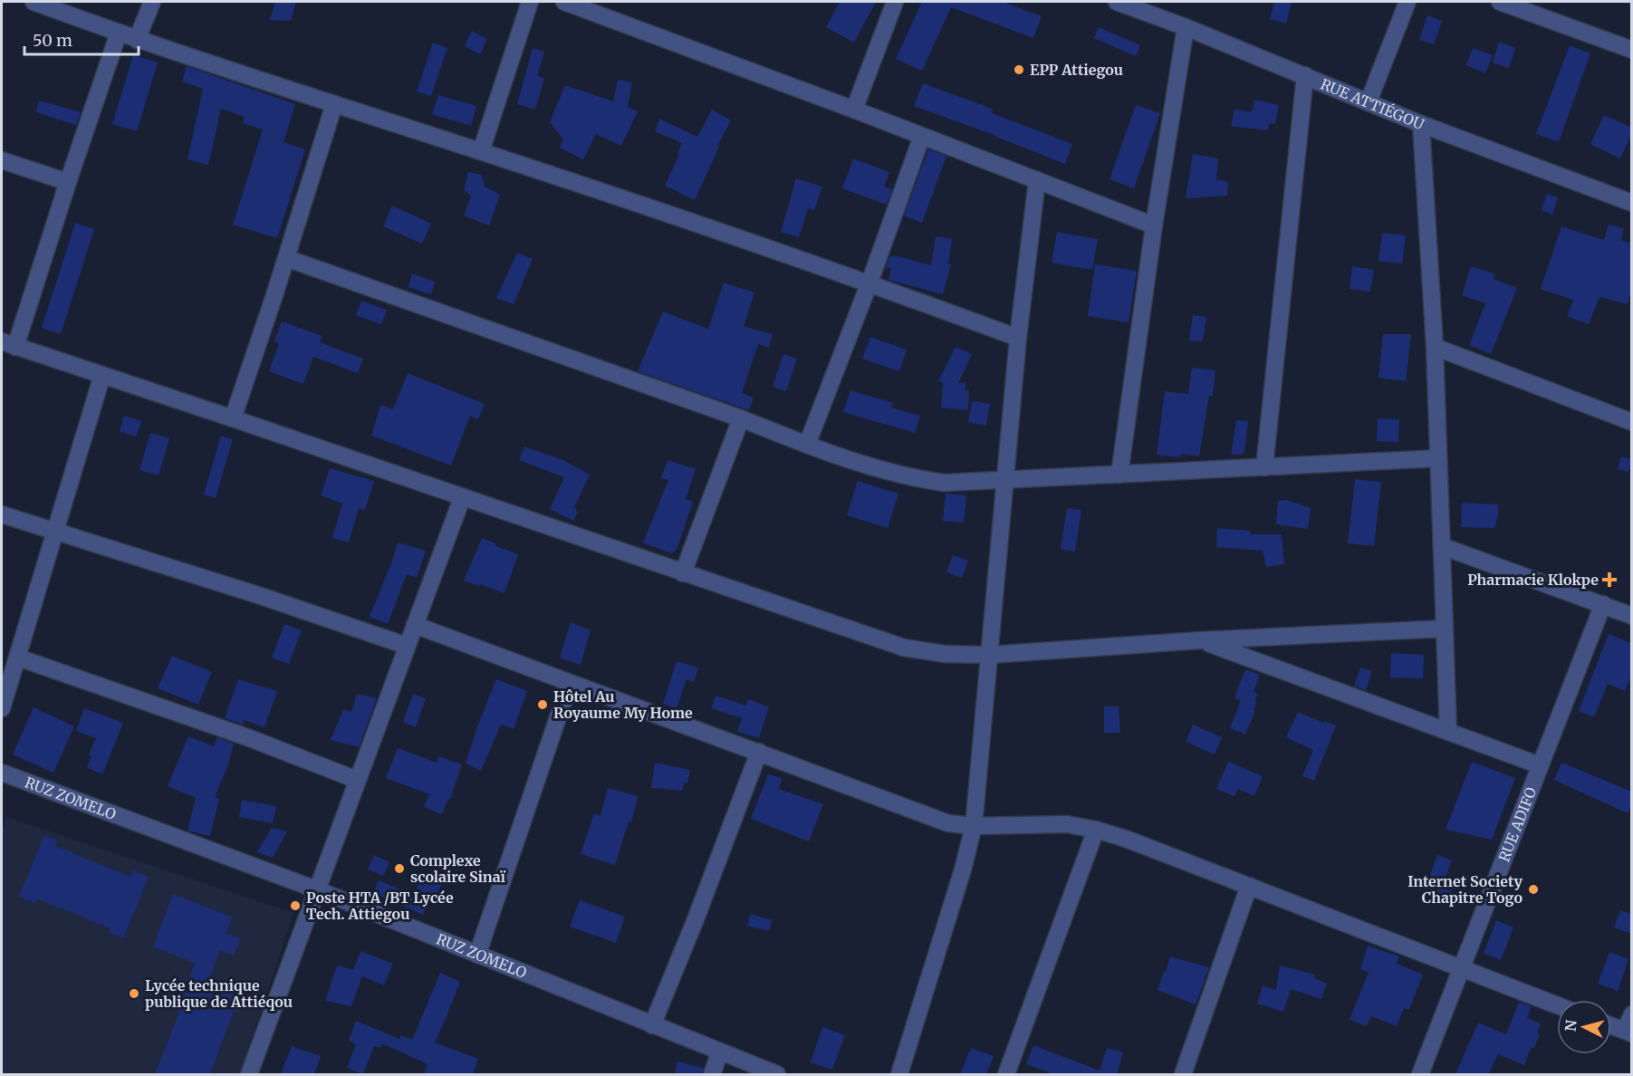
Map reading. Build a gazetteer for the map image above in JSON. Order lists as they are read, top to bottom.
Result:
{
  "streets": {
    "street": ["RUE ATTIÉGOU", "RUZ ZOMELO", "RUE ADIFO"]
  },
  "places": {
    "other": [
      "EPP Attiegou",
      "Hôtel Au Royaume My Home",
      "Complexe scolaire Sinaï",
      "Internet Society Chapitre Togo",
      "Poste HTA /BT Lycée Tech. Attiegou",
      "Lycée technique publique de Attiéqou"
    ],
    "health": ["Pharmacie Klokpe"]
  },
  "scale_bar": "50 m",
  "north": "left"
}
